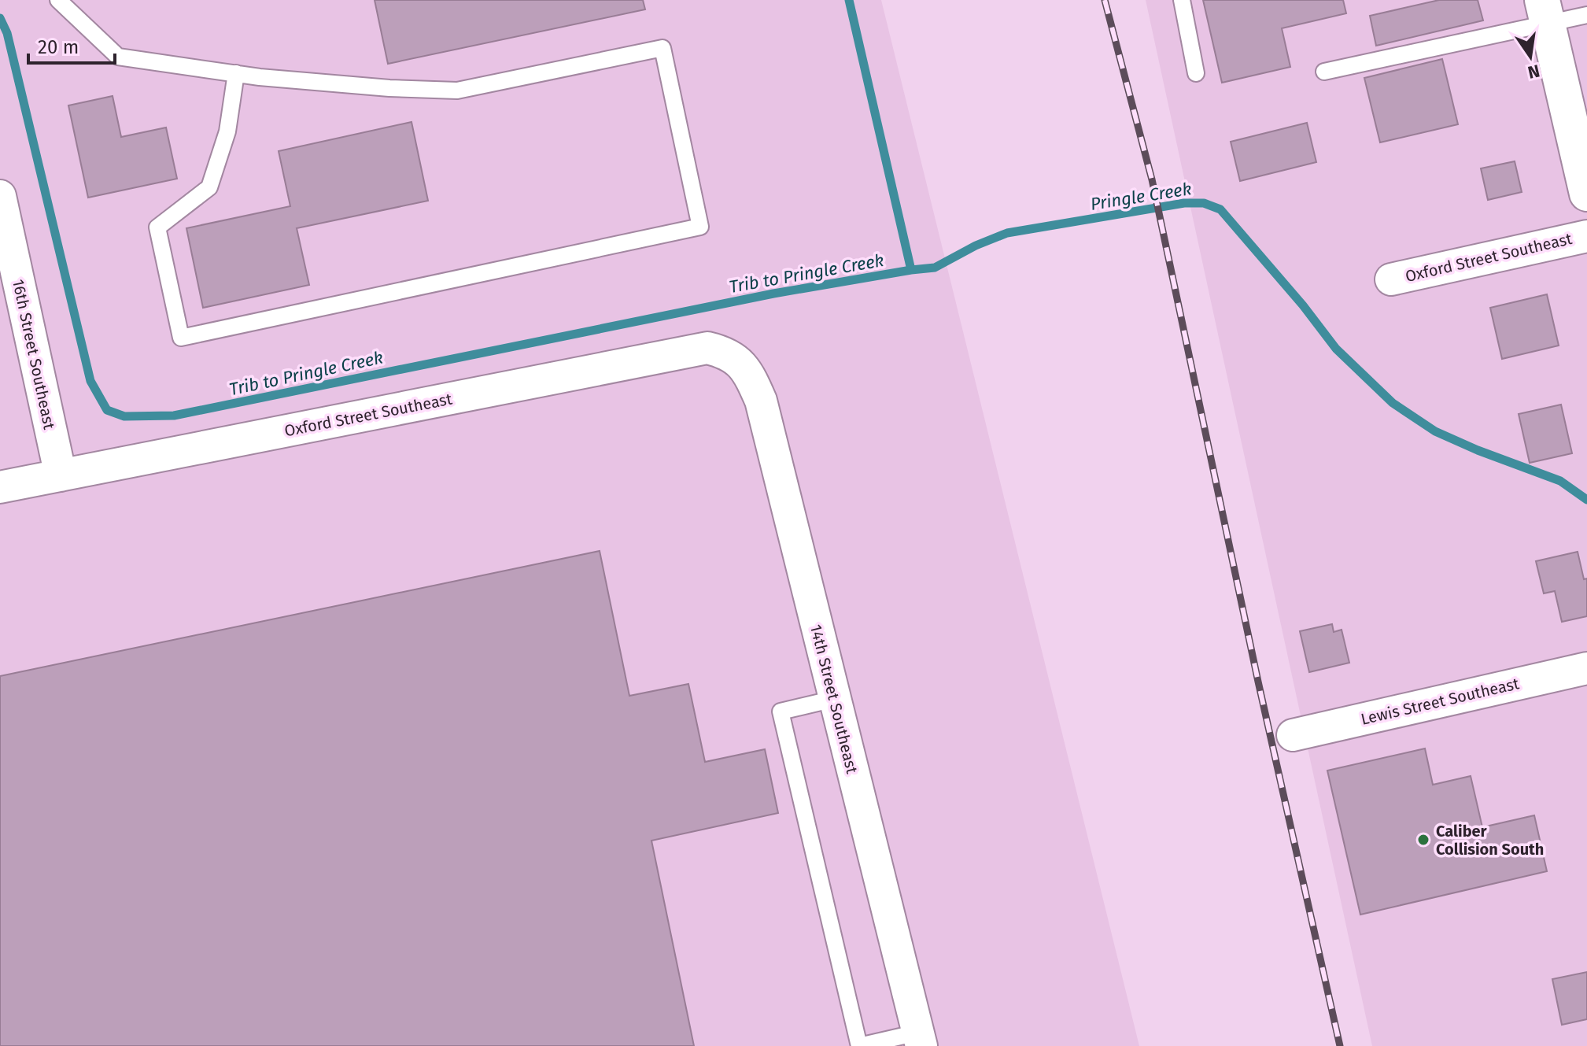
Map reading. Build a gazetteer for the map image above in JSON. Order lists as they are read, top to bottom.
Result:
{
  "streets": {
    "street": [
      "Oxford Street Southeast",
      "16th Street Southeast",
      "14th Street Southeast",
      "Lewis Street Southeast"
    ]
  },
  "crossings": [
    ["Oxford Street Southeast", "16th Street Southeast"],
    ["Oxford Street Southeast", "14th Street Southeast"]
  ],
  "water": ["Pringle Creek", "Trib to Pringle Creek"],
  "places": ["Caliber Collision South"],
  "scale_bar": "20 m",
  "north": "bottom"
}
